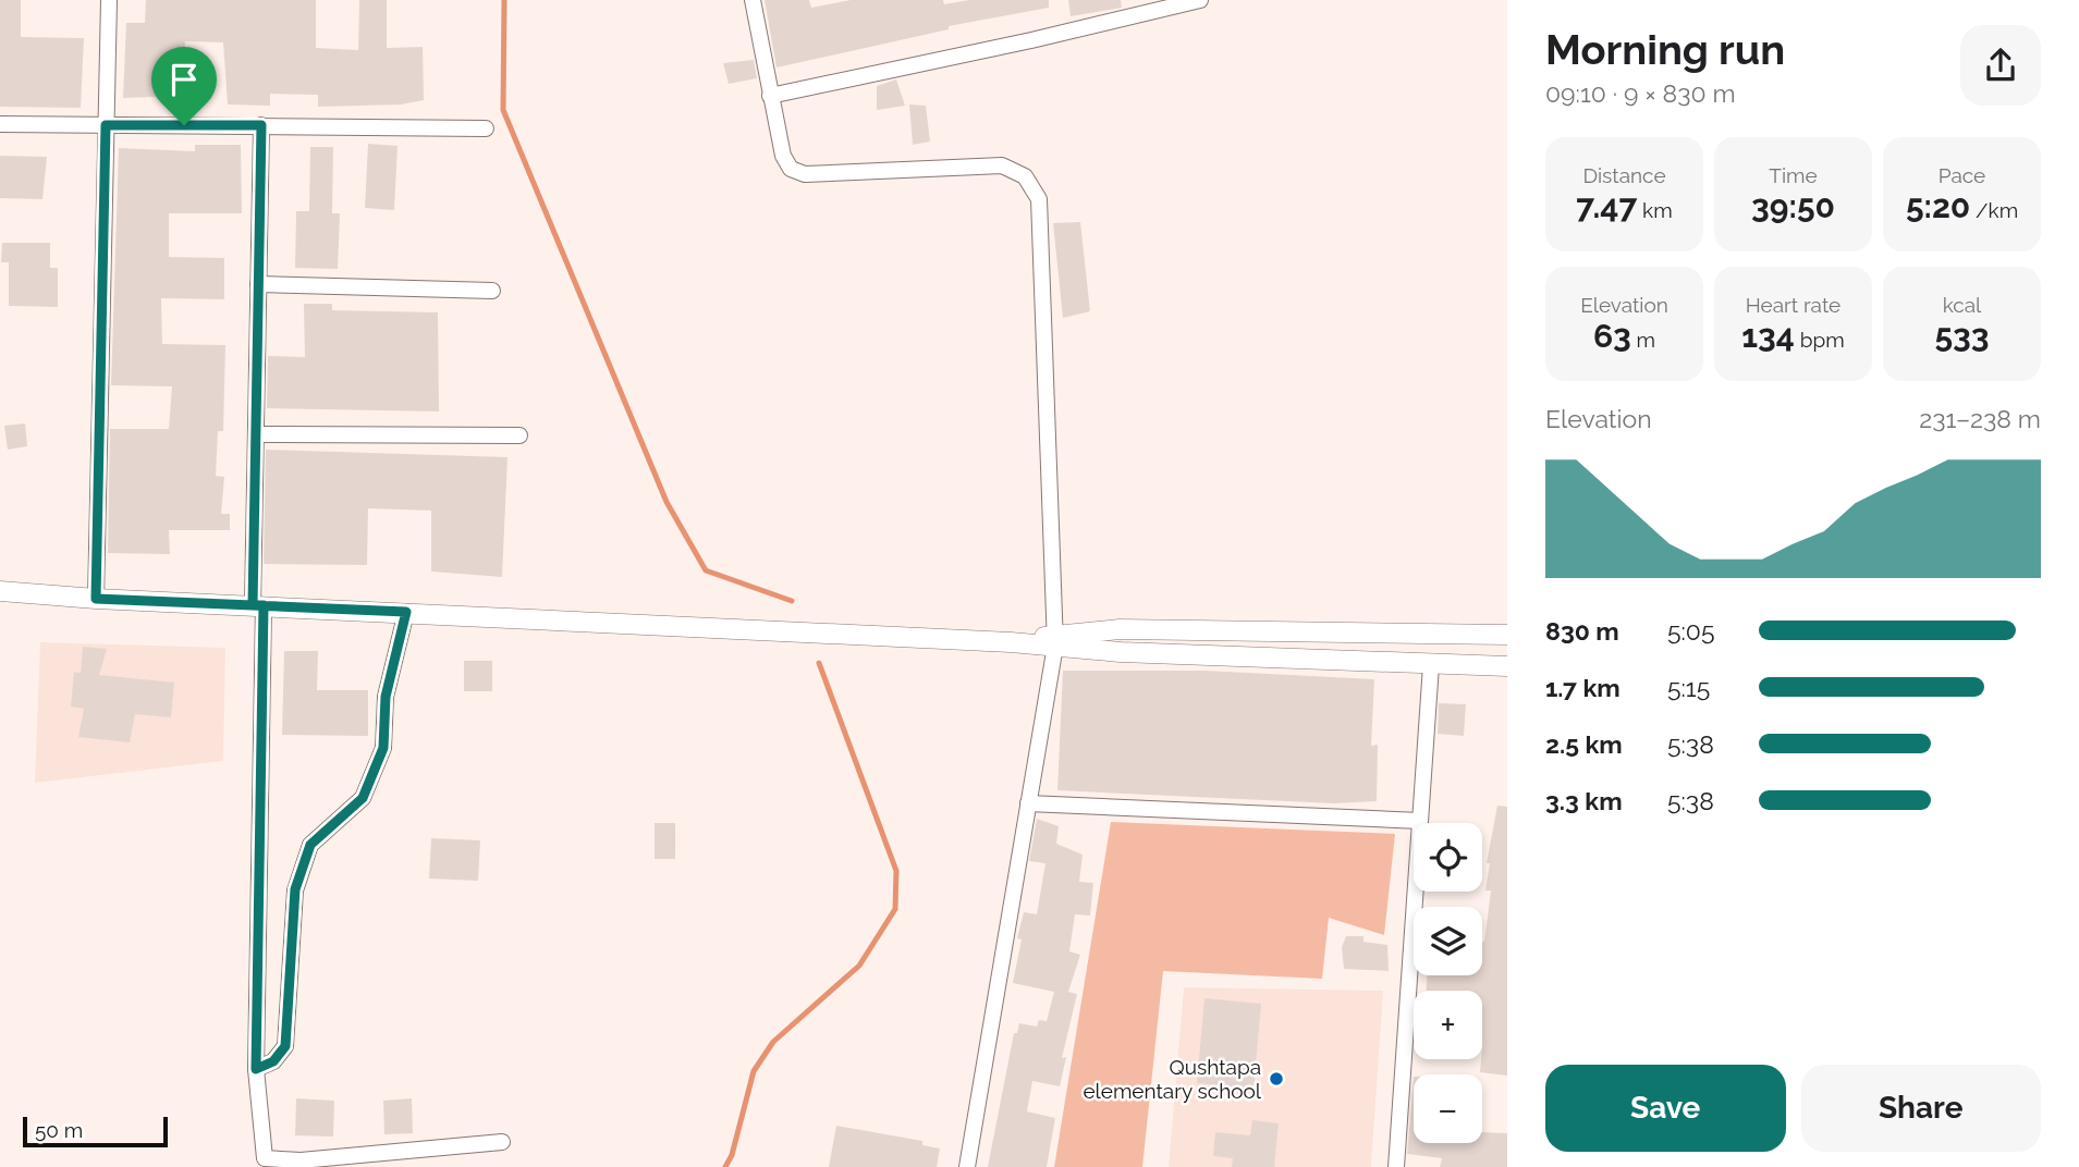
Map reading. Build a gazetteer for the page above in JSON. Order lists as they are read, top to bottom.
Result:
{
  "places": ["Qushtapa elementary school"],
  "scale_bar": "50 m",
  "page": {
    "heading": ["Morning run", "09:10 · 9 × 830 m"],
    "stats": [
      ["Distance", "7.47 km"],
      ["Time", "39:50"],
      ["Pace", "5:20 /km"],
      ["Elevation", "63 m"],
      ["Heart rate", "134 bpm"],
      ["kcal", "533"]
    ],
    "chart": ["Elevation", "231–238 m"],
    "list": [
      {
        "name": "830 m",
        "note": "5:05"
      },
      {
        "name": "1.7 km",
        "note": "5:15"
      },
      {
        "name": "2.5 km",
        "note": "5:38"
      },
      {
        "name": "3.3 km",
        "note": "5:38"
      }
    ],
    "map_buttons": ["+", "−"],
    "buttons": ["Save", "Share"],
    "scale": "50 m"
  }
}
